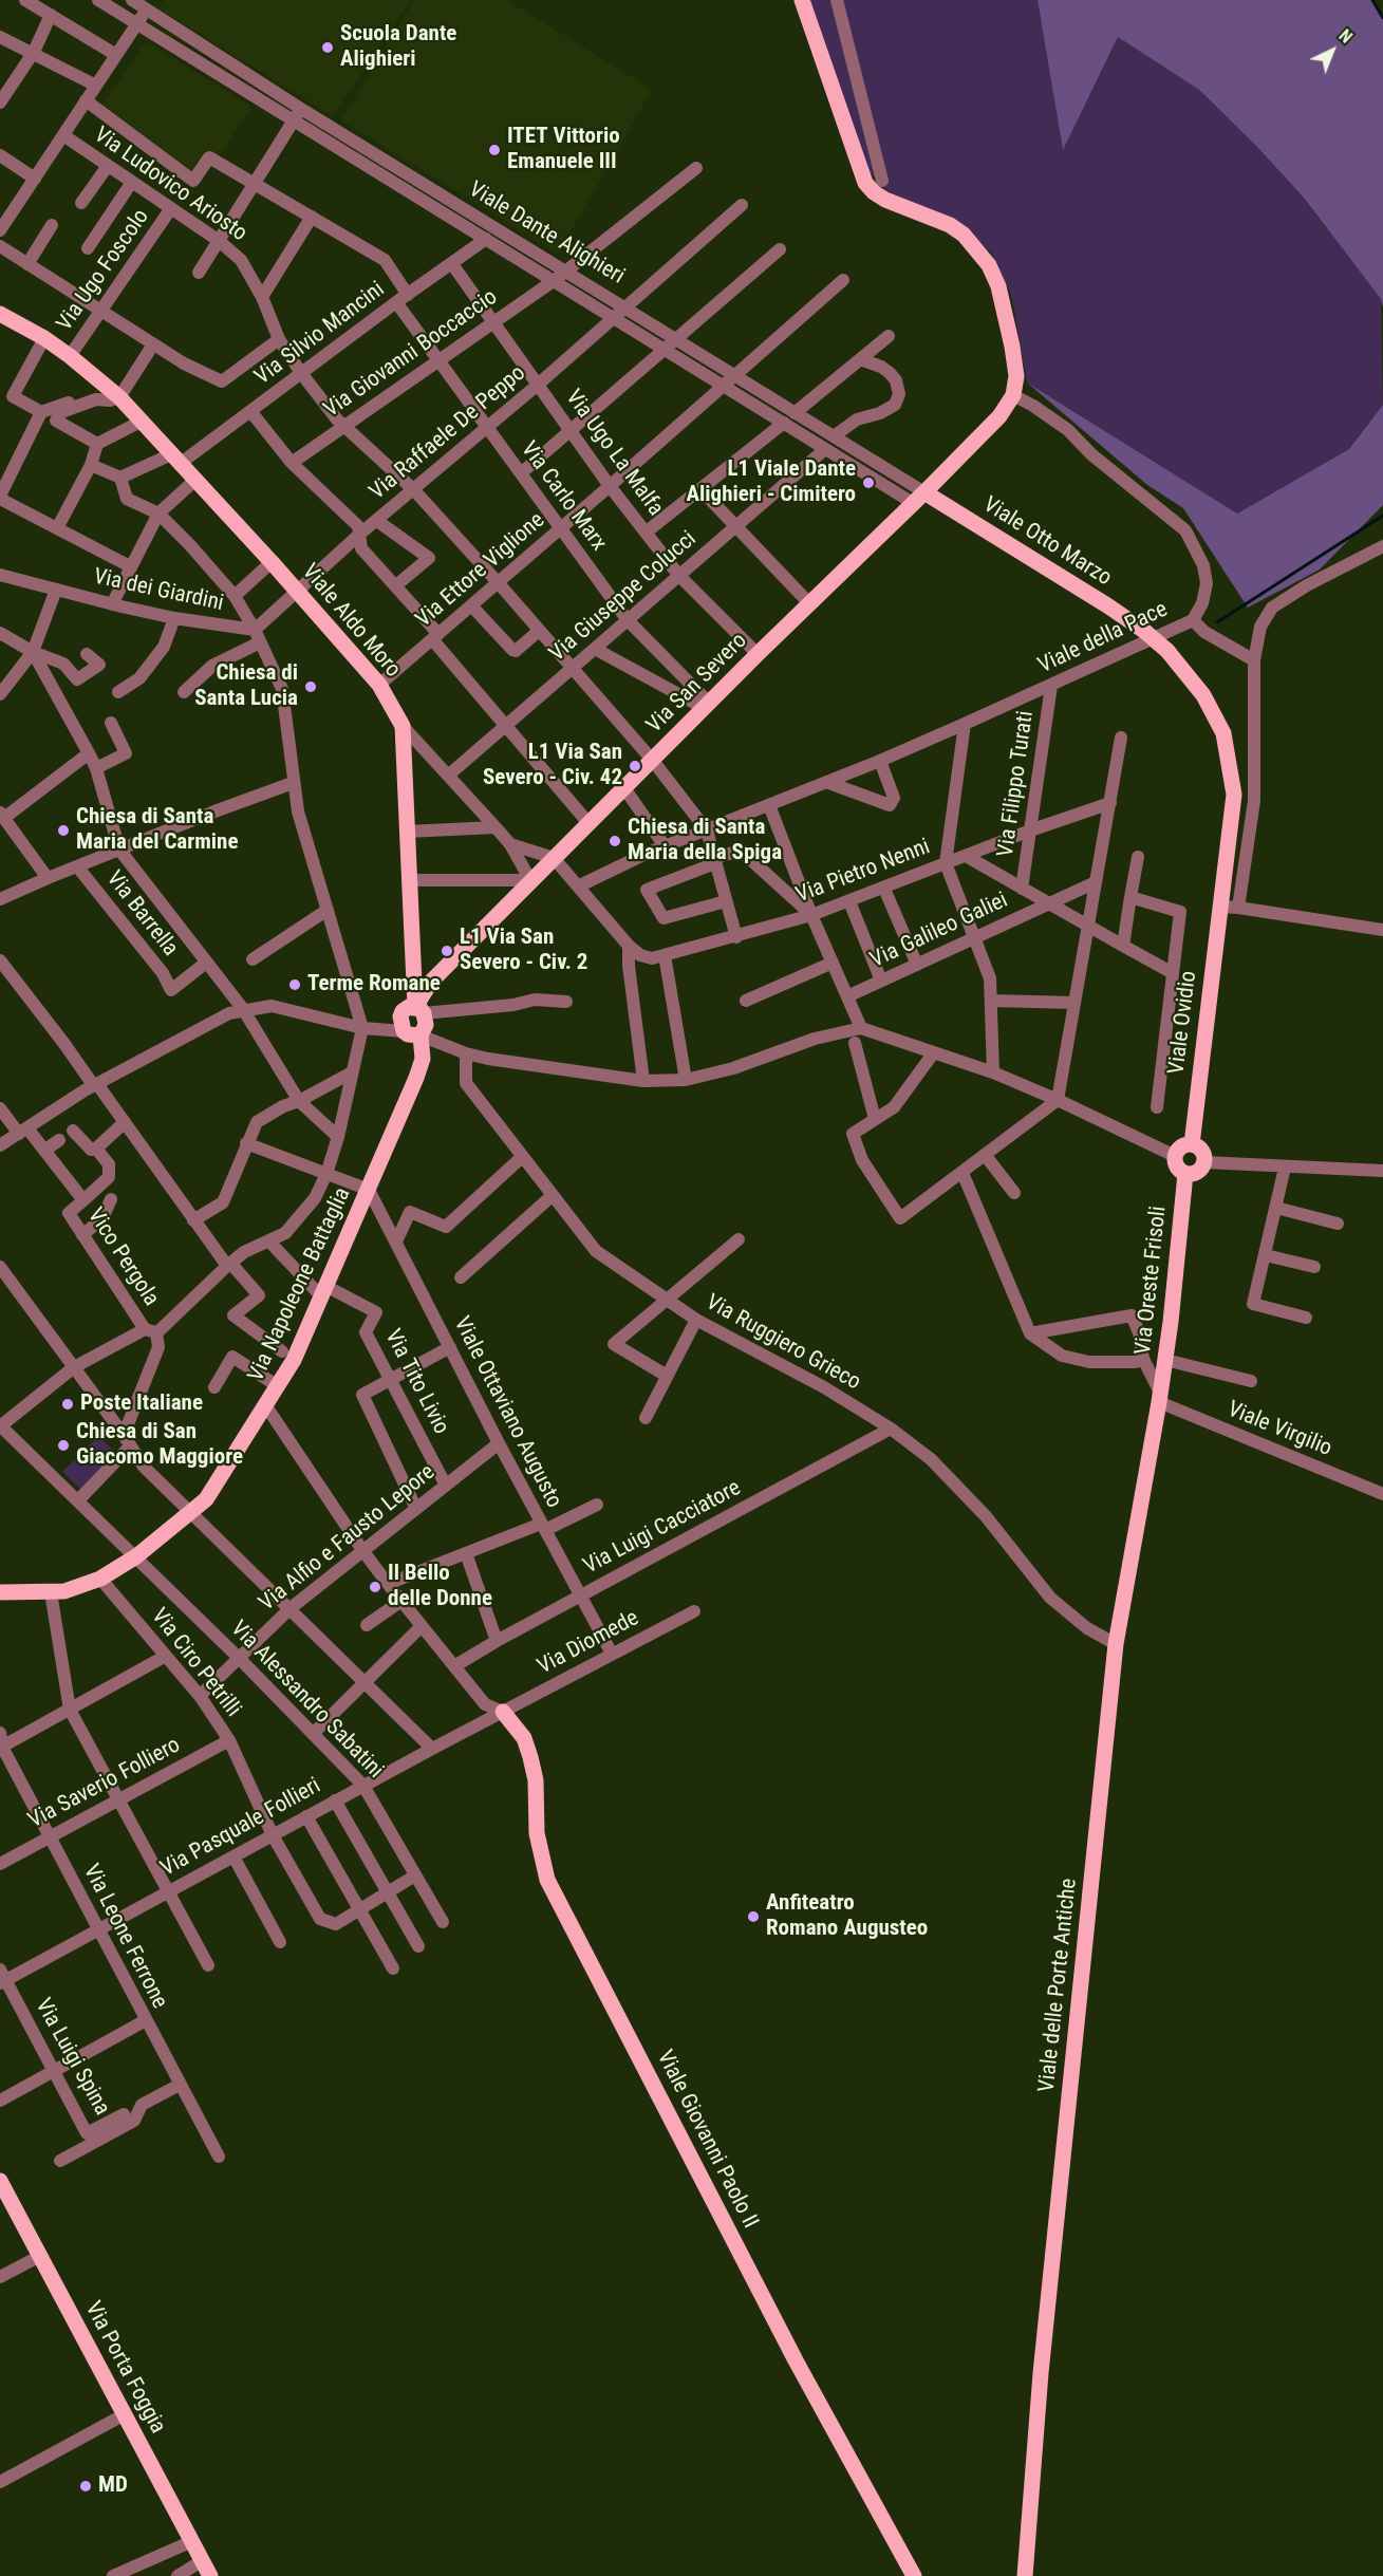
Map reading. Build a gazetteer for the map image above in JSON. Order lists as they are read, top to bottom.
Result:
{
  "streets": {
    "main road": [
      "Viale Otto Marzo",
      "Viale Aldo Moro",
      "Via San Severo",
      "Viale Ovidio",
      "Via Oreste Frisoli",
      "Via Napoleone Battaglia",
      "Viale delle Porte Antiche",
      "Viale Giovanni Paolo II",
      "Via Porta Foggia"
    ],
    "street": [
      "Via Ludovico Ariosto",
      "Viale Dante Alighieri",
      "Via Ugo Foscolo",
      "Via Silvio Mancini",
      "Via Giovanni Boccaccio",
      "Via Raffaele De Peppo",
      "Via Ugo La Malfa",
      "Via Carlo Marx",
      "Via Ettore Viglione",
      "Via dei Giardini",
      "Via Giuseppe Colucci",
      "Viale della Pace",
      "Via Filippo Turati",
      "Via Pietro Nenni",
      "Via Barrella",
      "Via Galileo Galiei",
      "Vico Pergola",
      "Via Ruggiero Grieco",
      "Via Tito Livio",
      "Viale Ottaviano Augusto",
      "Viale Virgilio",
      "Via Luigi Cacciatore",
      "Via Alfio e Fausto Lepore",
      "Via Diomede",
      "Via Ciro Petrilli",
      "Via Alessandro Sabatini",
      "Via Saverio Folliero",
      "Via Pasquale Follieri",
      "Via Leone Ferrone",
      "Via Luigi Spina"
    ]
  },
  "crossings": [
    ["Via Ludovico Ariosto", "Via Ugo Foscolo"],
    ["Via Ludovico Ariosto", "Via Silvio Mancini"],
    ["Via Ludovico Ariosto", "Via Giovanni Boccaccio"],
    ["Via Ludovico Ariosto", "Via Raffaele De Peppo"],
    ["Via Ludovico Ariosto", "Via Ettore Viglione"],
    ["Via Ludovico Ariosto", "Via Giuseppe Colucci"],
    ["Via Ludovico Ariosto", "Viale della Pace"],
    ["Via Ludovico Ariosto", "Via San Severo"],
    ["Viale Dante Alighieri", "Via Silvio Mancini"],
    ["Viale Dante Alighieri", "Via Giovanni Boccaccio"],
    ["Viale Dante Alighieri", "Via Raffaele De Peppo"],
    ["Viale Dante Alighieri", "Viale Otto Marzo"],
    ["Viale Dante Alighieri", "Via Ettore Viglione"],
    ["Viale Dante Alighieri", "Via Giuseppe Colucci"],
    ["Viale Dante Alighieri", "Via San Severo"],
    ["Via Ugo Foscolo", "Viale Aldo Moro"],
    ["Via Silvio Mancini", "Via Ugo La Malfa"],
    ["Via Silvio Mancini", "Via Carlo Marx"],
    ["Via Silvio Mancini", "Viale Aldo Moro"],
    ["Via Giovanni Boccaccio", "Via Ugo La Malfa"],
    ["Via Giovanni Boccaccio", "Via Carlo Marx"],
    ["Via Raffaele De Peppo", "Via Ugo La Malfa"],
    ["Via Raffaele De Peppo", "Via Carlo Marx"],
    ["Via Raffaele De Peppo", "Viale Aldo Moro"],
    ["Via Ugo La Malfa", "Via Ettore Viglione"],
    ["Via Ugo La Malfa", "Via Giuseppe Colucci"],
    ["Via Ugo La Malfa", "Via San Severo"],
    ["Via Carlo Marx", "Via Ettore Viglione"],
    ["Via Carlo Marx", "Via Giuseppe Colucci"],
    ["Via Carlo Marx", "Via San Severo"],
    ["Viale Otto Marzo", "Via San Severo"],
    ["Viale Otto Marzo", "Viale Ovidio"],
    ["Via Ettore Viglione", "Viale Aldo Moro"],
    ["Viale Aldo Moro", "Via San Severo"],
    ["Viale Aldo Moro", "Via Napoleone Battaglia"],
    ["Viale della Pace", "Via San Severo"],
    ["Viale della Pace", "Via Filippo Turati"],
    ["Via San Severo", "Via Napoleone Battaglia"],
    ["Via Filippo Turati", "Via Pietro Nenni"],
    ["Viale Ovidio", "Via Oreste Frisoli"],
    ["Via Oreste Frisoli", "Viale Virgilio"],
    ["Via Oreste Frisoli", "Viale delle Porte Antiche"],
    ["Via Napoleone Battaglia", "Via Tito Livio"],
    ["Via Napoleone Battaglia", "Viale Ottaviano Augusto"],
    ["Via Napoleone Battaglia", "Via Ciro Petrilli"],
    ["Via Napoleone Battaglia", "Via Alessandro Sabatini"],
    ["Via Ruggiero Grieco", "Via Luigi Cacciatore"],
    ["Via Ruggiero Grieco", "Viale delle Porte Antiche"],
    ["Via Tito Livio", "Via Alfio e Fausto Lepore"],
    ["Viale Ottaviano Augusto", "Via Luigi Cacciatore"],
    ["Viale Ottaviano Augusto", "Via Alfio e Fausto Lepore"],
    ["Viale Ottaviano Augusto", "Via Diomede"],
    ["Viale Virgilio", "Viale delle Porte Antiche"],
    ["Via Alfio e Fausto Lepore", "Via Ciro Petrilli"],
    ["Via Alfio e Fausto Lepore", "Via Alessandro Sabatini"],
    ["Via Diomede", "Via Pasquale Follieri"],
    ["Via Diomede", "Viale Giovanni Paolo II"],
    ["Via Ciro Petrilli", "Via Alessandro Sabatini"],
    ["Via Ciro Petrilli", "Via Saverio Folliero"],
    ["Via Ciro Petrilli", "Via Pasquale Follieri"],
    ["Via Alessandro Sabatini", "Via Pasquale Follieri"],
    ["Via Saverio Folliero", "Via Leone Ferrone"],
    ["Via Pasquale Follieri", "Via Leone Ferrone"],
    ["Via Pasquale Follieri", "Via Luigi Spina"],
    ["Via Pasquale Follieri", "Viale Giovanni Paolo II"]
  ],
  "places": [
    "Scuola Dante Alighieri",
    "ITET Vittorio Emanuele III",
    "L1 Viale Dante Alighieri - Cimitero",
    "Chiesa di Santa Lucia",
    "L1 Via San Severo - Civ. 42",
    "Chiesa di Santa Maria del Carmine",
    "Chiesa di Santa Maria della Spiga",
    "L1 Via San Severo - Civ. 2",
    "Terme Romane",
    "Poste Italiane",
    "Chiesa di San Giacomo Maggiore",
    "Il Bello delle Donne",
    "Anfiteatro Romano Augusteo",
    "MD"
  ],
  "north": "top right"
}
